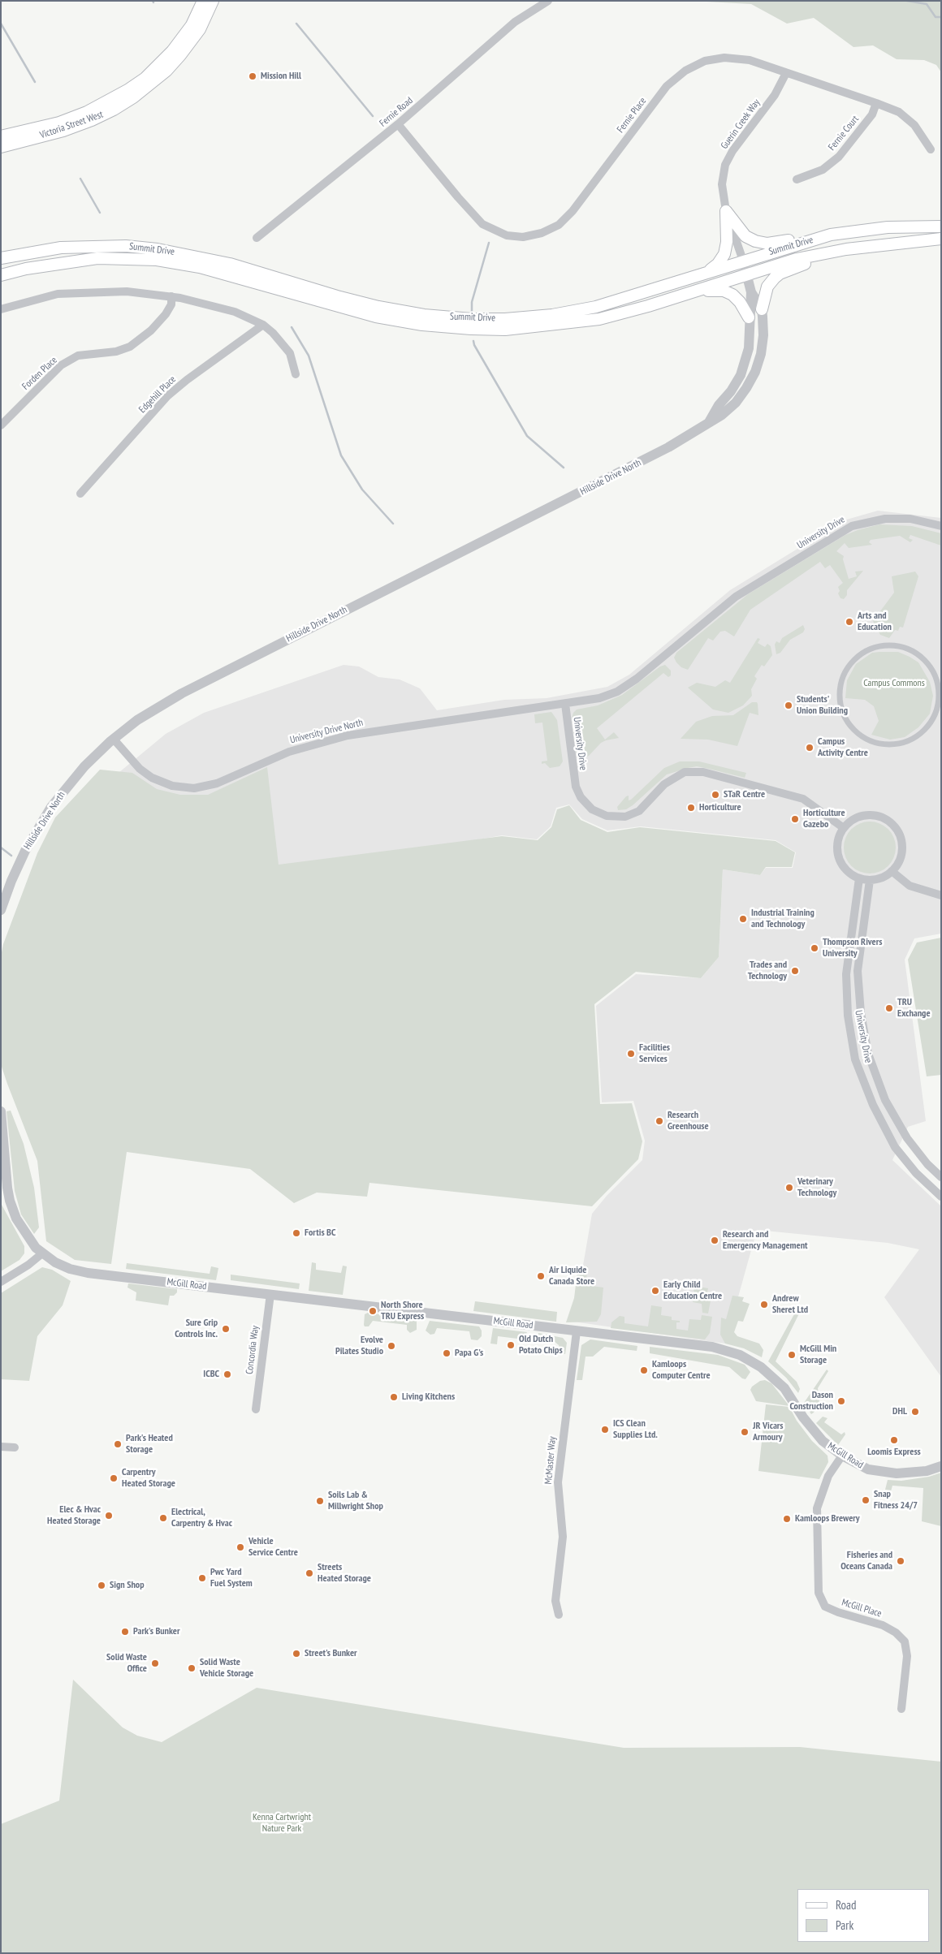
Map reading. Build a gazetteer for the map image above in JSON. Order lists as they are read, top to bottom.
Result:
{
  "streets": {
    "main road": ["Victoria Street West", "Summit Drive"],
    "street": [
      "Fernie Road",
      "Fernie Place",
      "Guerin Creek Way",
      "Fernie Court",
      "Forden Place",
      "Edgehill Place",
      "Hillside Drive North",
      "University Drive",
      "University Drive North",
      "McGill Road",
      "Concordia Way",
      "McMaster Way",
      "McGill Place"
    ]
  },
  "crossings": [
    ["Fernie Road", "Fernie Place"],
    ["Fernie Place", "Guerin Creek Way"],
    ["Fernie Place", "Fernie Court"],
    ["Guerin Creek Way", "Summit Drive"],
    ["Guerin Creek Way", "Hillside Drive North"],
    ["Summit Drive", "Hillside Drive North"],
    ["University Drive", "University Drive North"],
    ["McGill Road", "Concordia Way"],
    ["McGill Road", "McMaster Way"],
    ["McGill Road", "McGill Place"]
  ],
  "parks": ["Campus Commons", "Kenna Cartwright Nature Park"],
  "places": [
    "Mission Hill",
    "Arts and Education",
    "Students' Union Building",
    "Campus Activity Centre",
    "STaR Centre",
    "Horticulture",
    "Horticulture Gazebo",
    "Industrial Training and Technology",
    "Thompson Rivers University",
    "Trades and Technology",
    "TRU Exchange",
    "Facilities Services",
    "Research Greenhouse",
    "Veterinary Technology",
    "Fortis BC",
    "Research and Emergency Management",
    "Air Liquide Canada Store",
    "Early Child Education Centre",
    "Andrew Sheret Ltd",
    "North Shore TRU Express",
    "Sure Grip Controls Inc.",
    "Old Dutch Potato Chips",
    "Evolve Pilates Studio",
    "Papa G's",
    "McGill Min Storage",
    "Kamloops Computer Centre",
    "ICBC",
    "Living Kitchens",
    "Dason Construction",
    "DHL",
    "ICS Clean Supplies Ltd.",
    "JR Vicars Armoury",
    "Loomis Express",
    "Park's Heated Storage",
    "Carpentry Heated Storage",
    "Snap Fitness 24/7",
    "Soils Lab & Millwright Shop",
    "Elec & Hvac Heated Storage",
    "Electrical, Carpentry & Hvac",
    "Kamloops Brewery",
    "Vehicle Service Centre",
    "Fisheries and Oceans Canada",
    "Streets Heated Storage",
    "Pwc Yard Fuel System",
    "Sign Shop",
    "Park's Bunker",
    "Street's Bunker",
    "Solid Waste Office",
    "Solid Waste Vehicle Storage"
  ],
  "legend": ["Road", "Park"]
}
